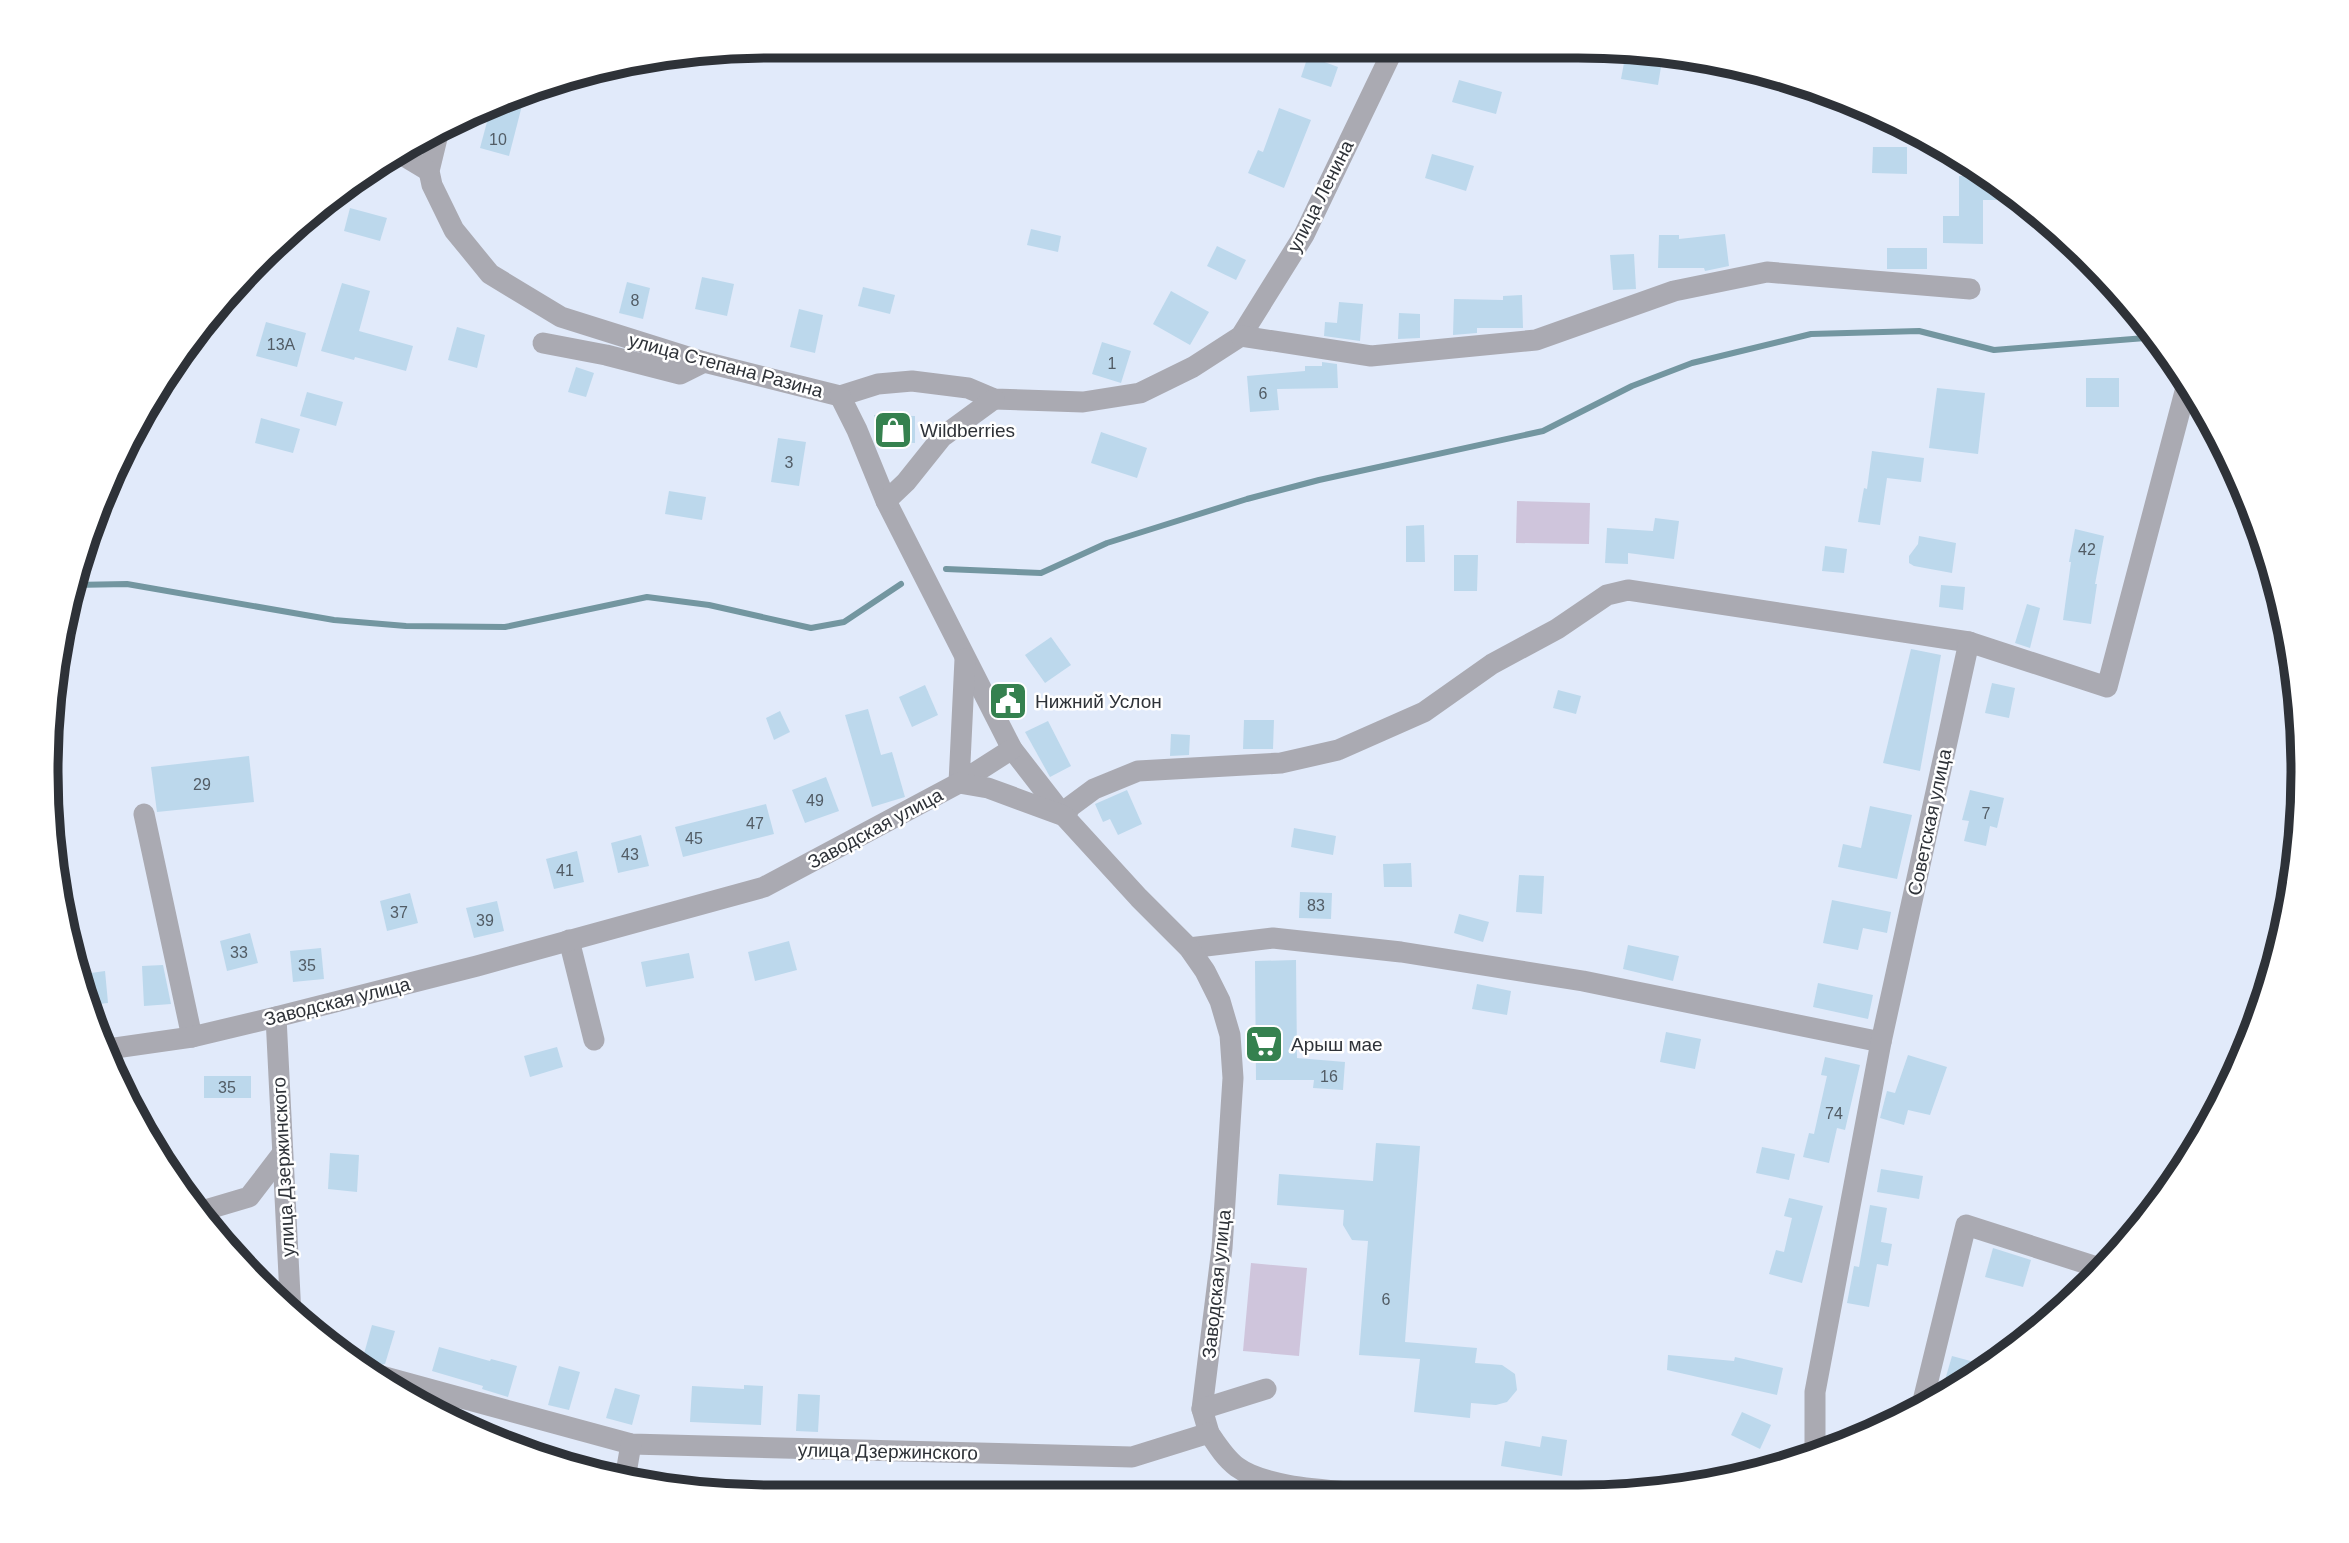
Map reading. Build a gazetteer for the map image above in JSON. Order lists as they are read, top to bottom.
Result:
{
  "streets": {
    "street": [
      "улица Ленина",
      "улица Степана Разина",
      "Советская улица",
      "Заводская улица",
      "улица Дзержинского"
    ]
  },
  "crossings": [
    ["улица Ленина", "улица Степана Разина"],
    ["Заводская улица", "улица Дзержинского"]
  ],
  "places": {
    "shop": ["Wildberries"],
    "public building": ["Нижний Услон"],
    "supermarket": ["Арыш мае"]
  },
  "house_numbers": [
    "10",
    "8",
    "13А",
    "1",
    "6",
    "3",
    "42",
    "29",
    "49",
    "7",
    "47",
    "45",
    "43",
    "41",
    "83",
    "37",
    "39",
    "33",
    "35",
    "16",
    "35",
    "74",
    "6"
  ]
}
